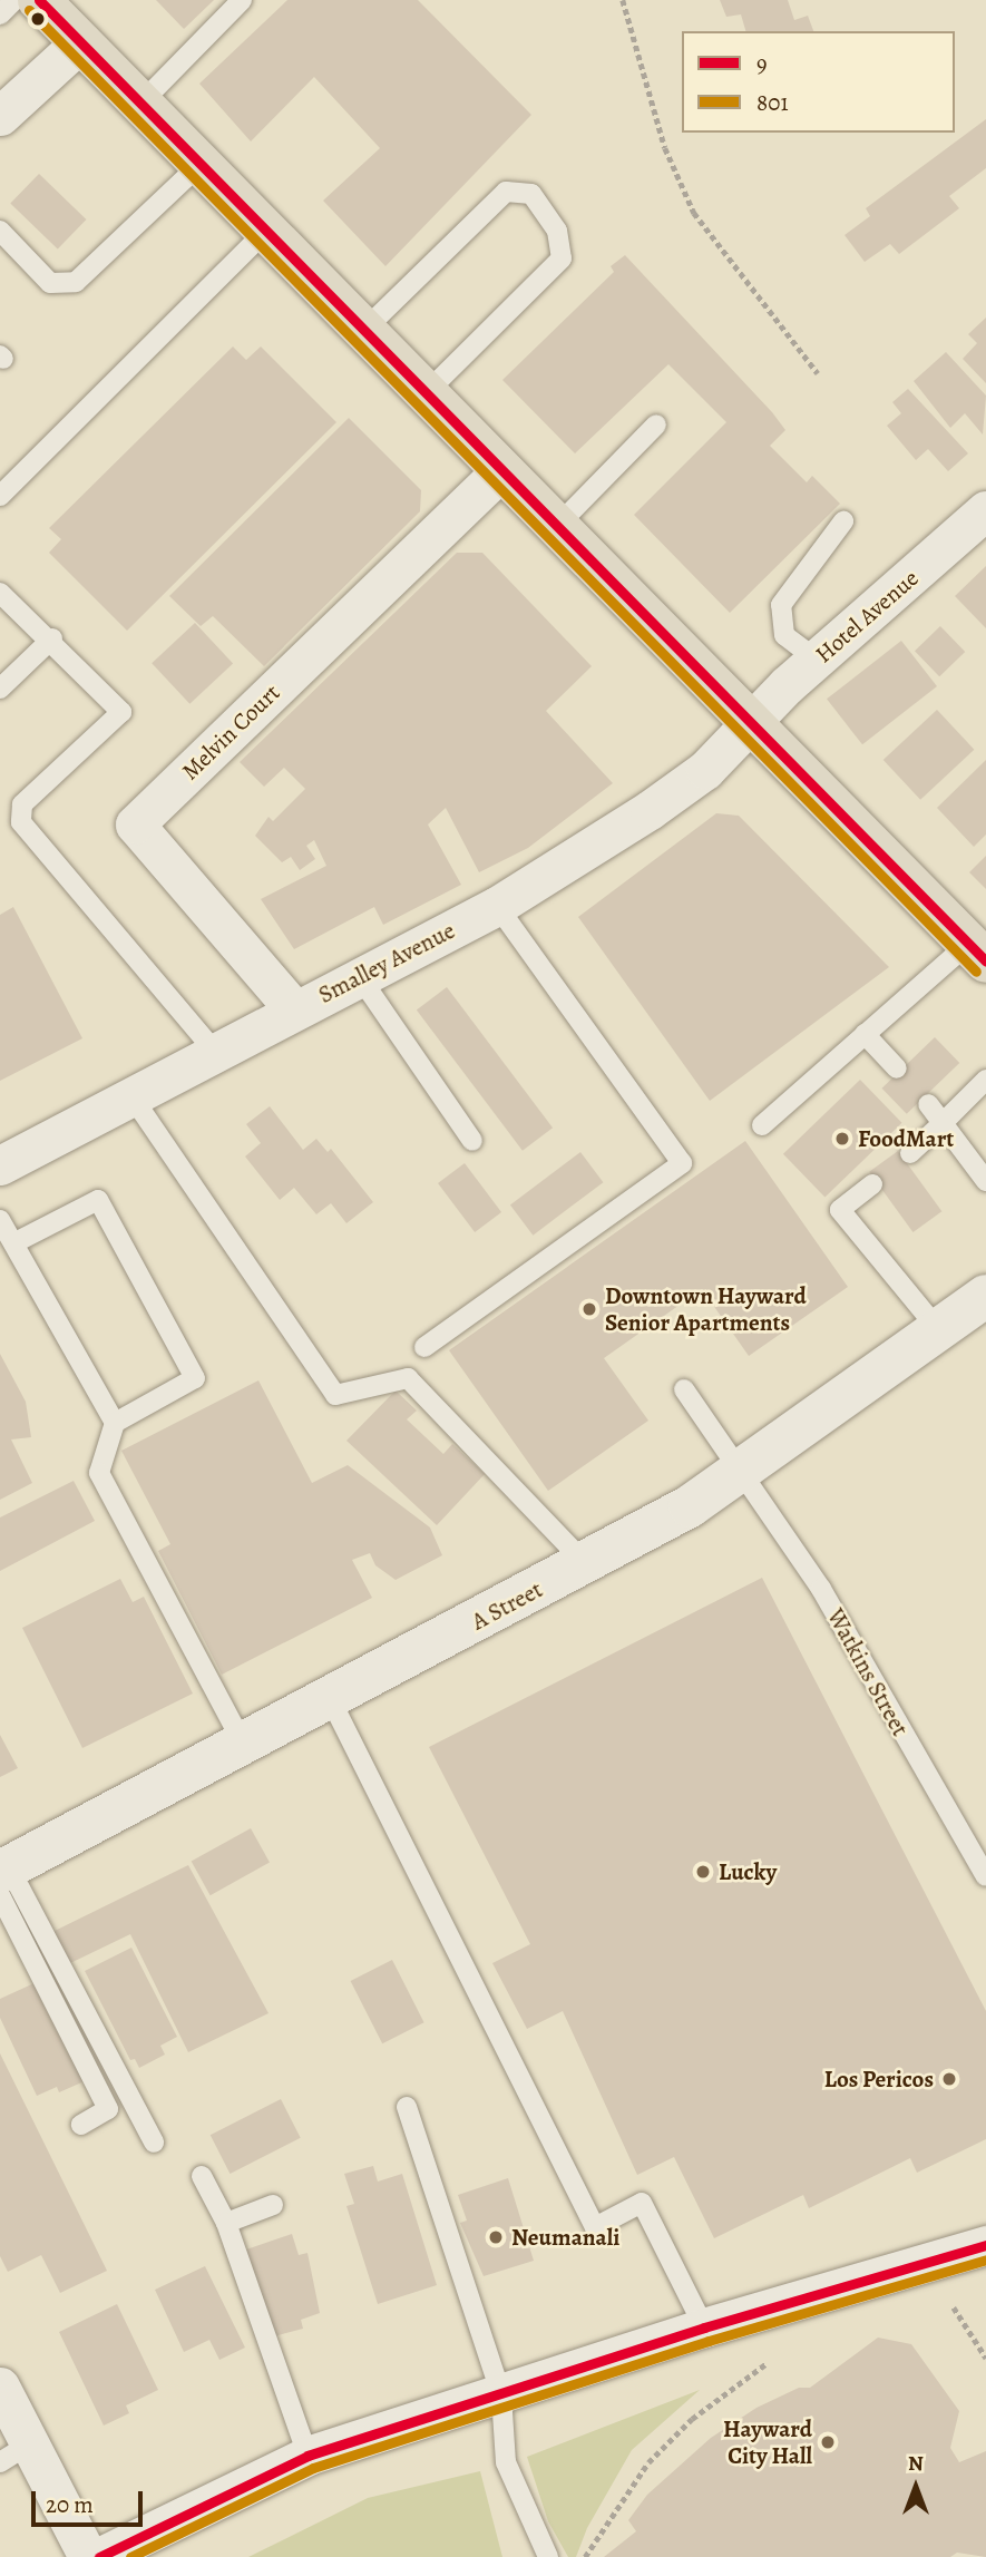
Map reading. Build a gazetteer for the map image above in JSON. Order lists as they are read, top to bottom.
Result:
{
  "streets": {
    "main road": ["A Street"],
    "street": ["Hotel Avenue", "Melvin Court", "Smalley Avenue"],
    "lane": ["Watkins Street"]
  },
  "crossings": [
    ["Hotel Avenue", "Smalley Avenue"],
    ["Melvin Court", "Smalley Avenue"],
    ["A Street", "Watkins Street"]
  ],
  "places": [
    "FoodMart",
    "Downtown Hayward Senior Apartments",
    "Lucky",
    "Los Pericos",
    "Neumanali",
    "Hayward City Hall"
  ],
  "lines": ["transit line 9", "transit line 801"],
  "legend": ["9", "801"],
  "scale_bar": "20 m",
  "north": "top"
}
